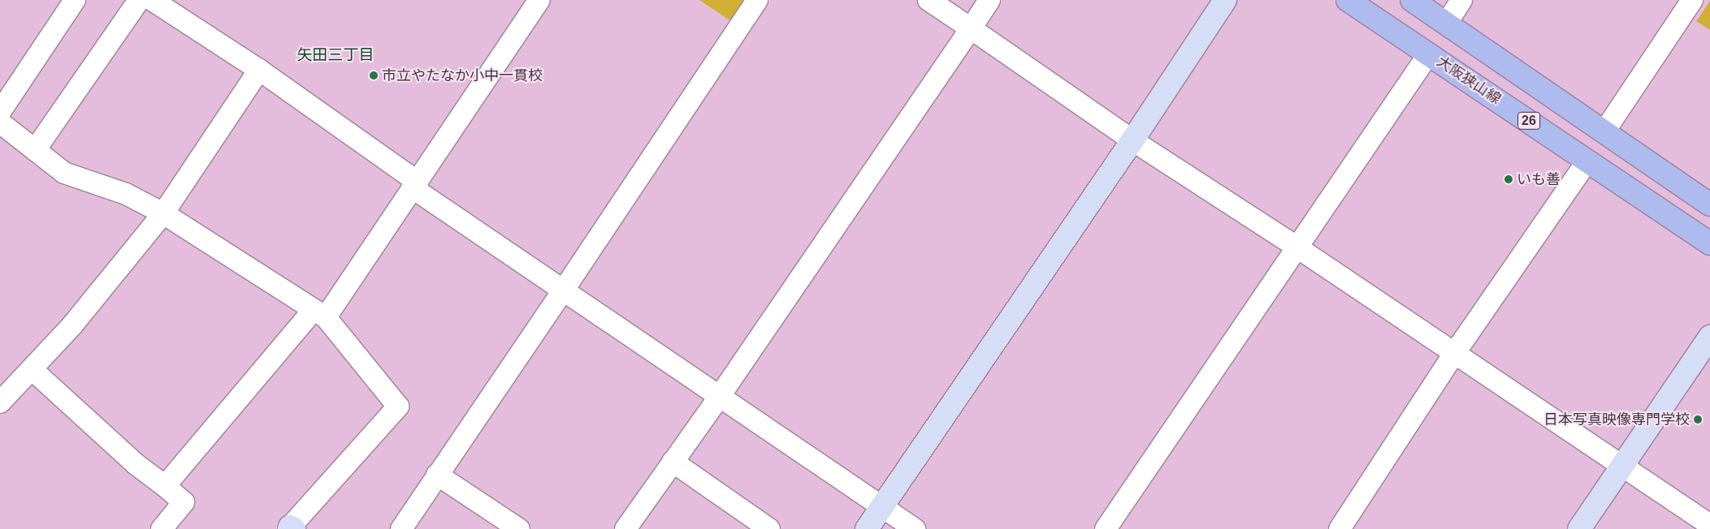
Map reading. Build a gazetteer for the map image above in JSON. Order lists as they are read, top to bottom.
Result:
{
  "streets": {
    "main road": ["大阪狭山線", "26"]
  },
  "districts": ["矢田三丁目"],
  "places": ["市立やたなか小中一貫校", "いも善", "日本写真映像専門学校"]
}
